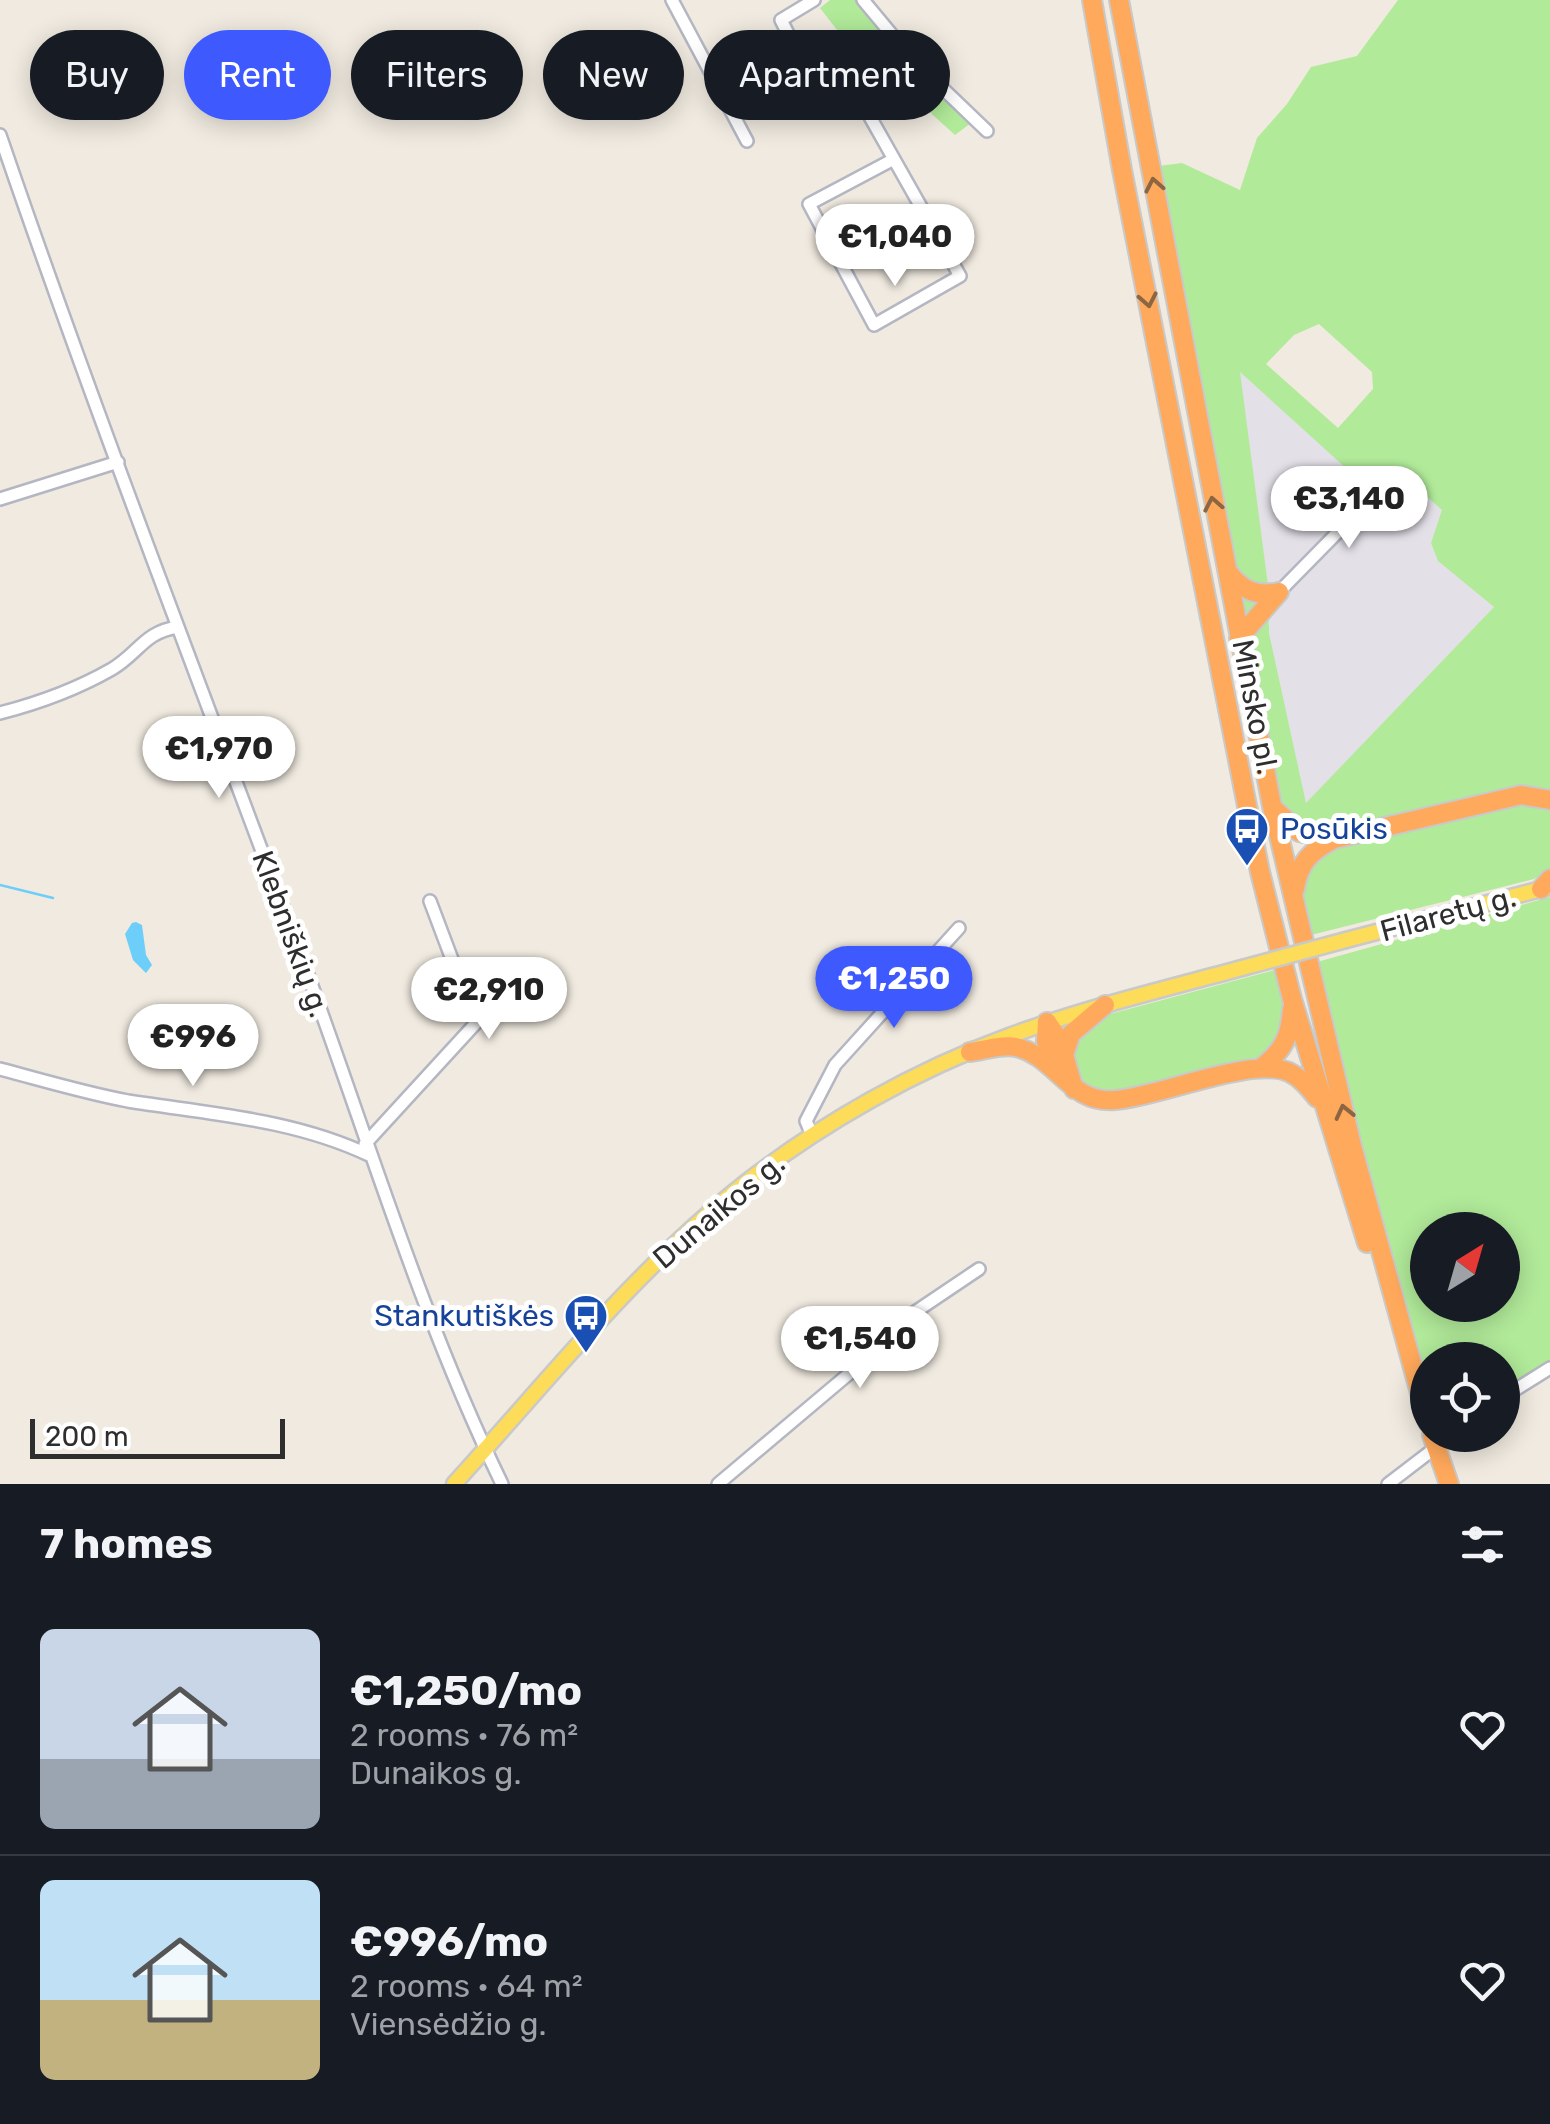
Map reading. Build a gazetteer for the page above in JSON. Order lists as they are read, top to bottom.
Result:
{
  "streets": {
    "highway": ["Minsko pl."],
    "main road": ["Filaretų g.", "Dunaikos g."],
    "street": ["Klebniškių g."]
  },
  "crossings": [
    ["Filaretų g.", "Dunaikos g."],
    ["Klebniškių g.", "Dunaikos g."]
  ],
  "places": {
    "bus stop": ["Posūkis", "Stankutiškės"]
  },
  "scale_bar": "200 m",
  "north": "top right",
  "page": {
    "chip": [
      "Buy",
      "Rent",
      "Filters",
      "New",
      "Apartment"
    ],
    "price": [
      "€1,040",
      "€3,140",
      "€1,970",
      "€1,250",
      "€2,910",
      "€996",
      "€1,540"
    ],
    "scale": "200 m",
    "heading": "7 homes",
    "list": [
      {
        "name": "€1,250/mo",
        "note": "2 rooms · 76 m² · Dunaikos g."
      },
      {
        "name": "€996/mo",
        "note": "2 rooms · 64 m² · Viensėdžio g."
      }
    ]
  }
}
